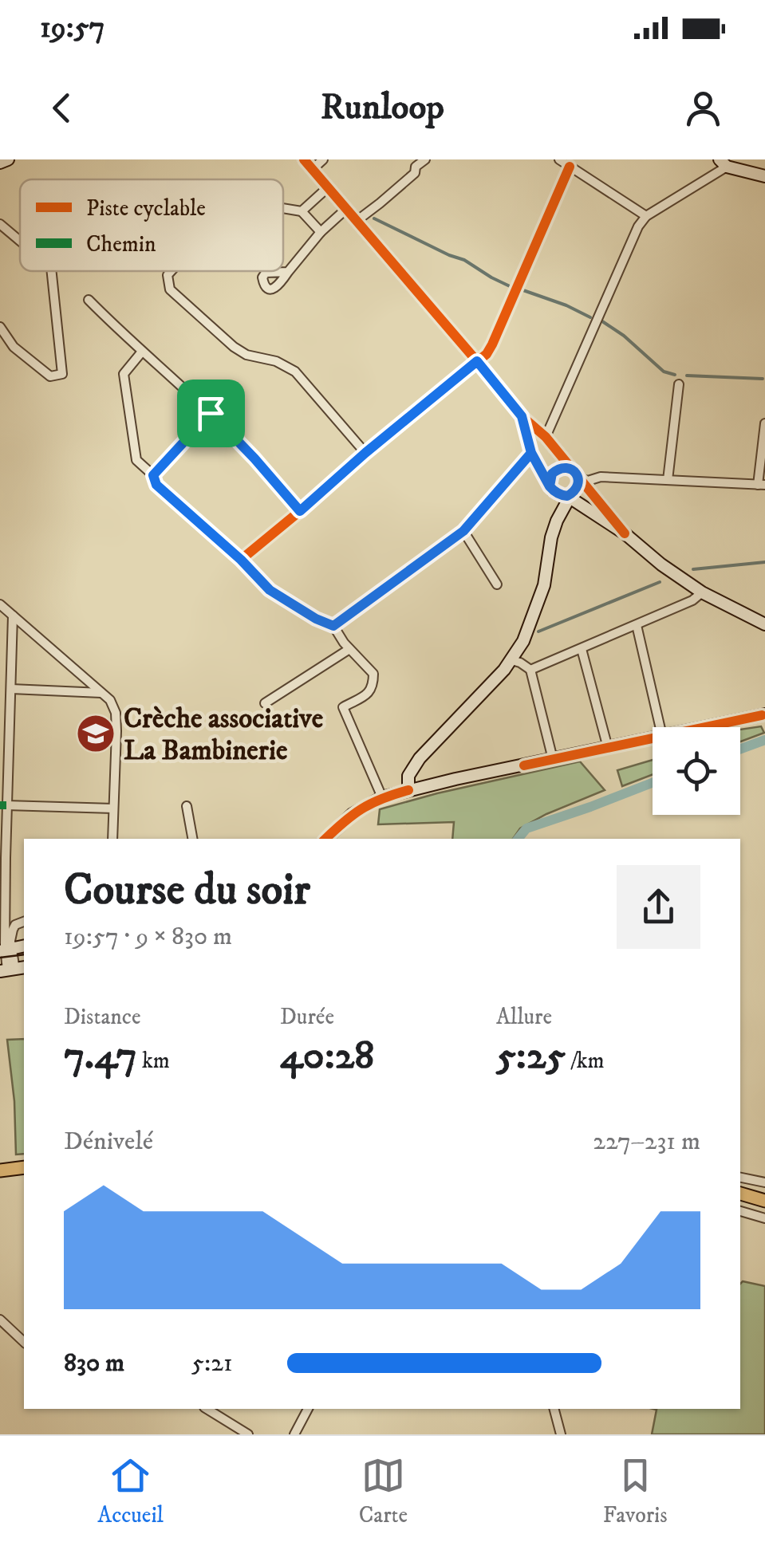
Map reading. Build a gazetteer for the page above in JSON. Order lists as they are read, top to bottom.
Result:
{
  "places": {
    "school or university": ["Crèche associative La Bambinerie"]
  },
  "legend": ["Piste cyclable", "Chemin"],
  "page": {
    "status": "19:57",
    "header": "Runloop",
    "heading": ["Course du soir", "19:57 · 9 × 830 m"],
    "stats": [
      ["Distance", "7.47 km"],
      ["Durée", "40:28"],
      ["Allure", "5:25 /km"]
    ],
    "chart": ["Dénivelé", "227–231 m"],
    "list": [
      {
        "name": "830 m",
        "note": "5:21"
      }
    ],
    "tabs": ["Accueil", "Carte", "Favoris"]
  }
}
